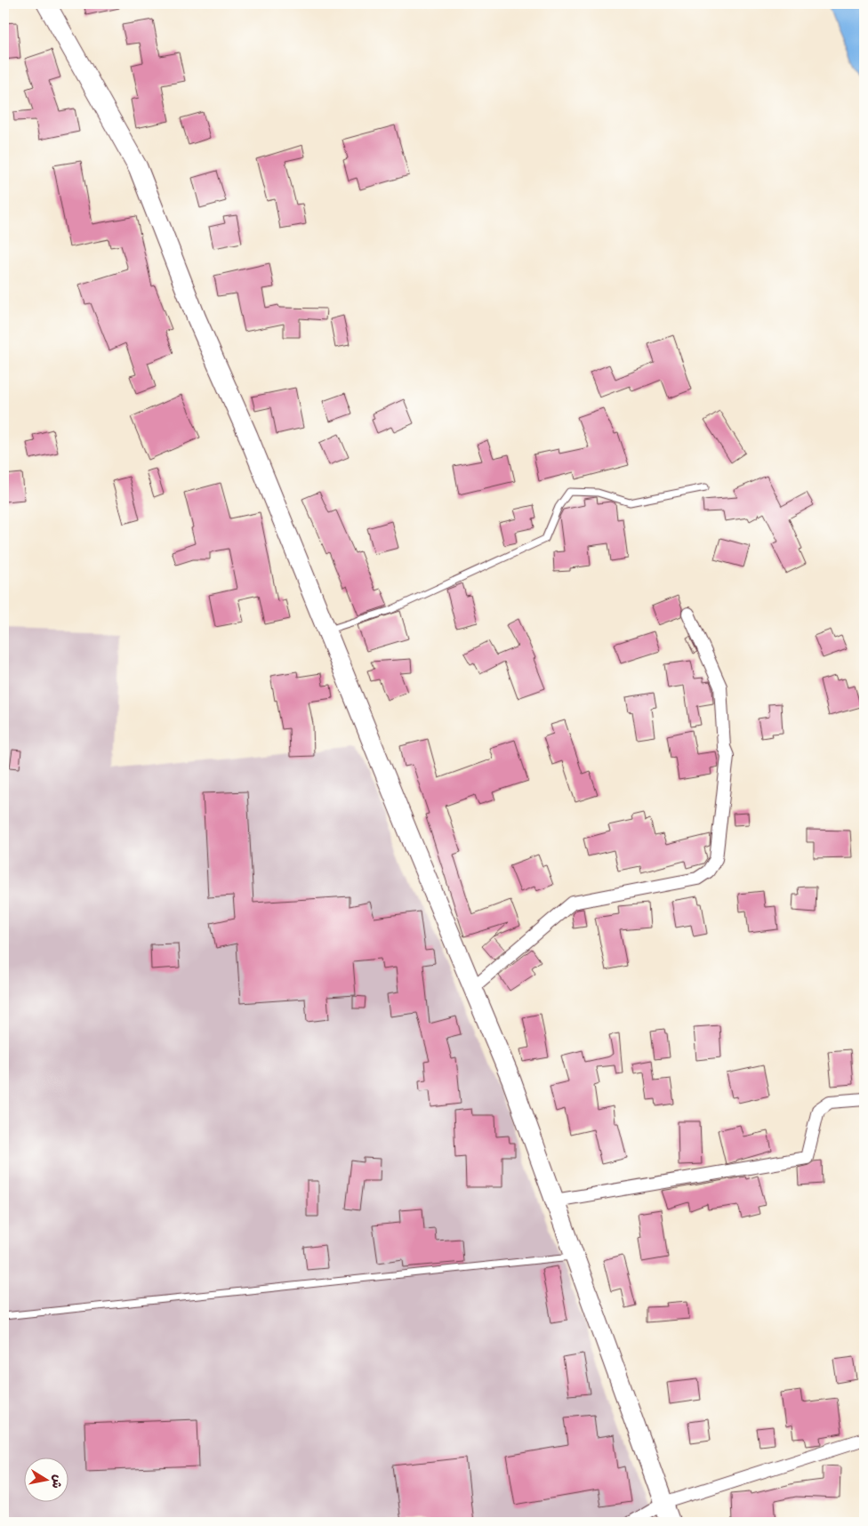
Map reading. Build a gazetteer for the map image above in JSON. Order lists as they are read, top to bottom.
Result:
{
  "north": "right"
}
